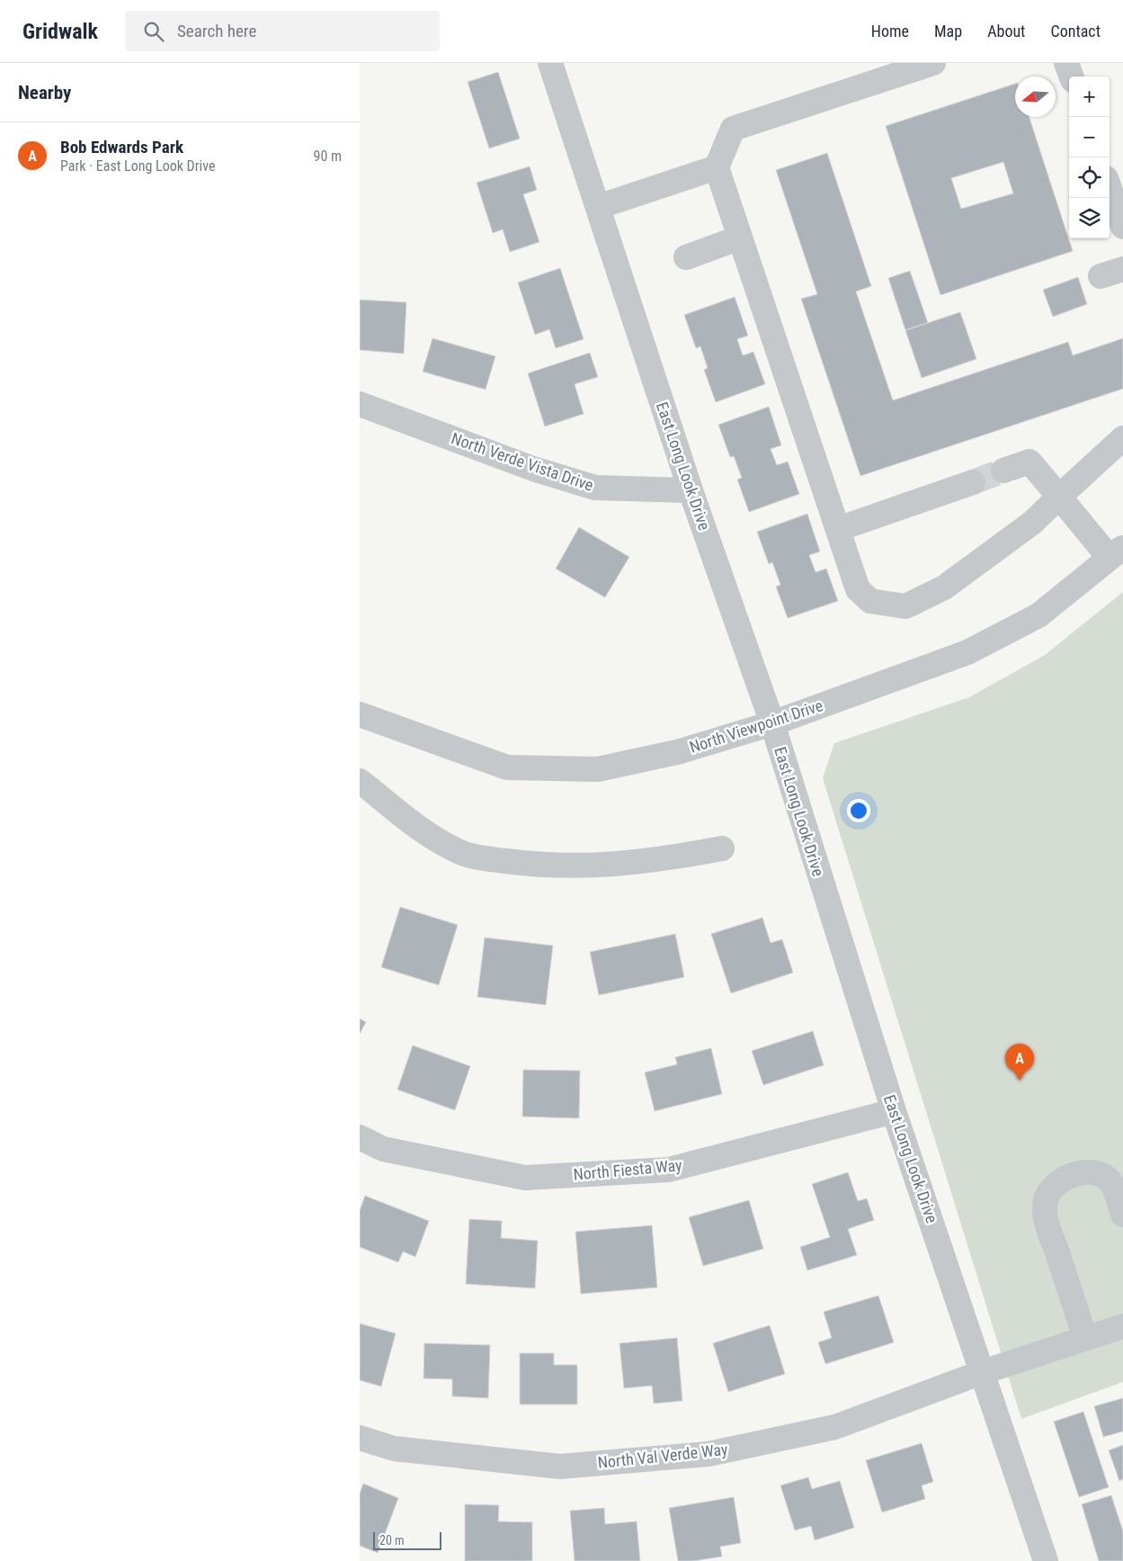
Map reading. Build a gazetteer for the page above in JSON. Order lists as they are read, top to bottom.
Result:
{
  "streets": {
    "street": [
      "North Verde Vista Drive",
      "East Long Look Drive",
      "North Viewpoint Drive",
      "North Fiesta Way",
      "North Val Verde Way"
    ]
  },
  "crossings": [
    ["North Verde Vista Drive", "East Long Look Drive"],
    ["East Long Look Drive", "North Viewpoint Drive"],
    ["East Long Look Drive", "North Fiesta Way"],
    ["East Long Look Drive", "North Val Verde Way"]
  ],
  "scale_bar": "20 m",
  "north": "left",
  "page": {
    "header": "Gridwalk",
    "search": "Search here",
    "nav": [
      "Home",
      "Map",
      "About",
      "Contact"
    ],
    "heading": "Nearby",
    "map_buttons": ["+", "−"],
    "list": [
      {
        "mark": "A",
        "name": "Bob Edwards Park",
        "note": "Park · East Long Look Drive",
        "value": "90 m"
      }
    ],
    "pins": "A",
    "scale": "20 m"
  }
}
